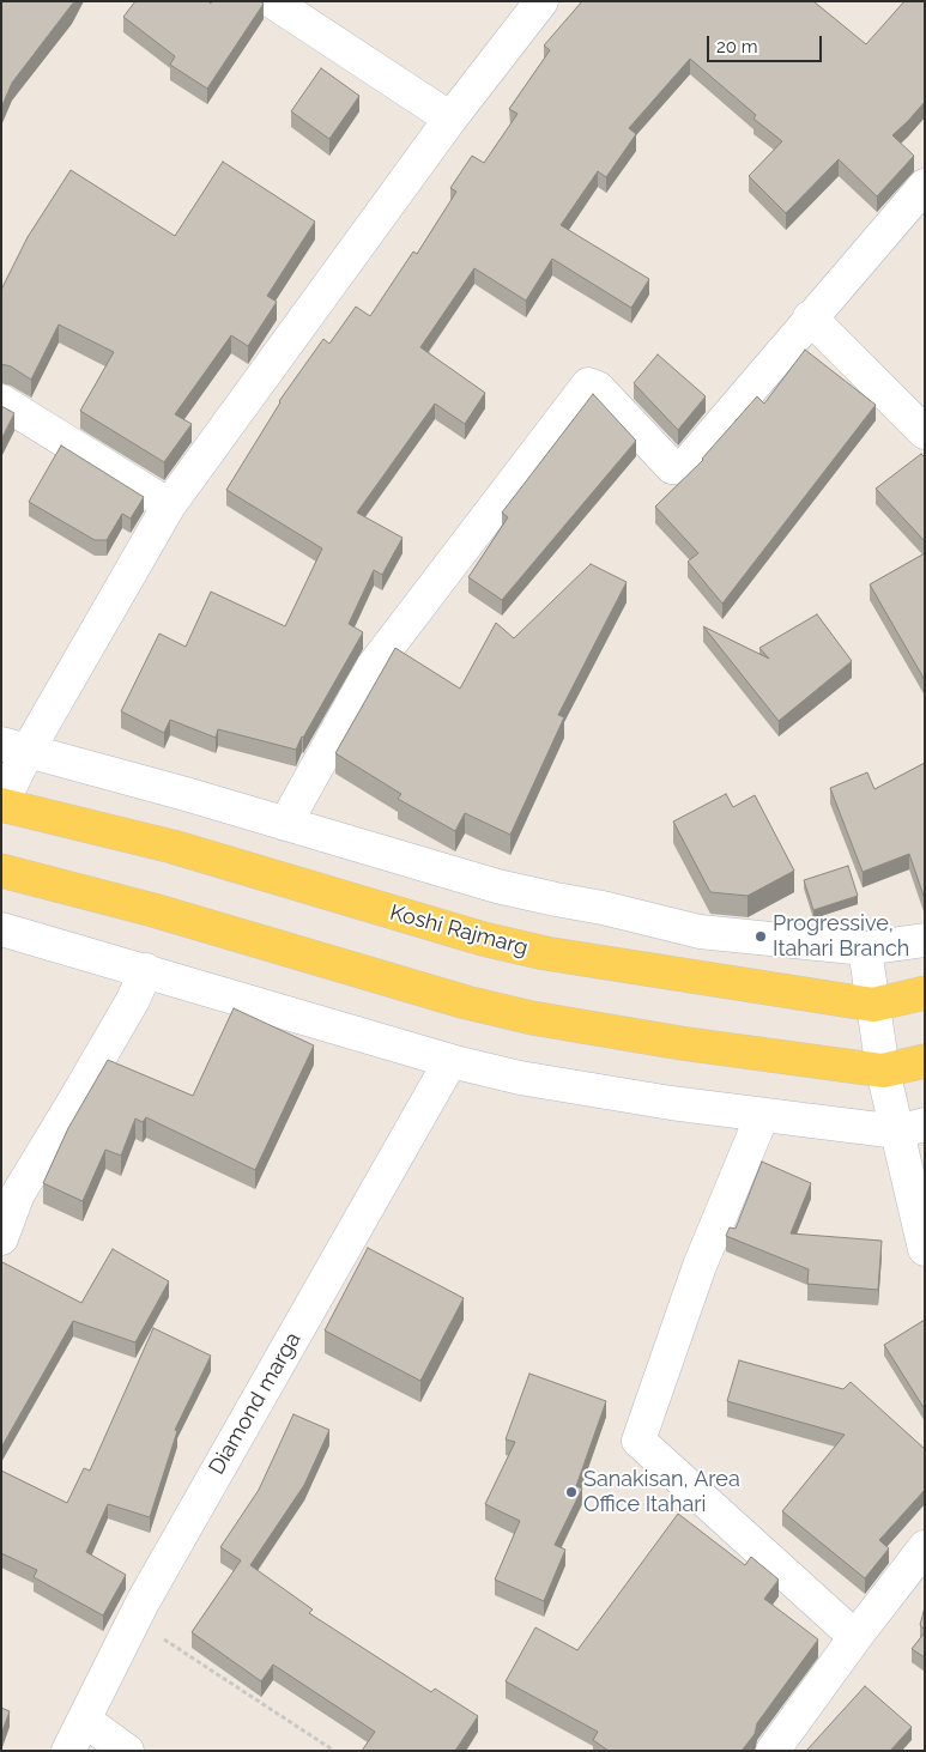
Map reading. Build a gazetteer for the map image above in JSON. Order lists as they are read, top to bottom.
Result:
{
  "streets": {
    "main road": ["Koshi Rajmarg"],
    "street": ["Diamond marga"]
  },
  "places": ["Progressive, Itahari Branch", "Sanakisan, Area Office Itahari"],
  "scale_bar": "20 m"
}
